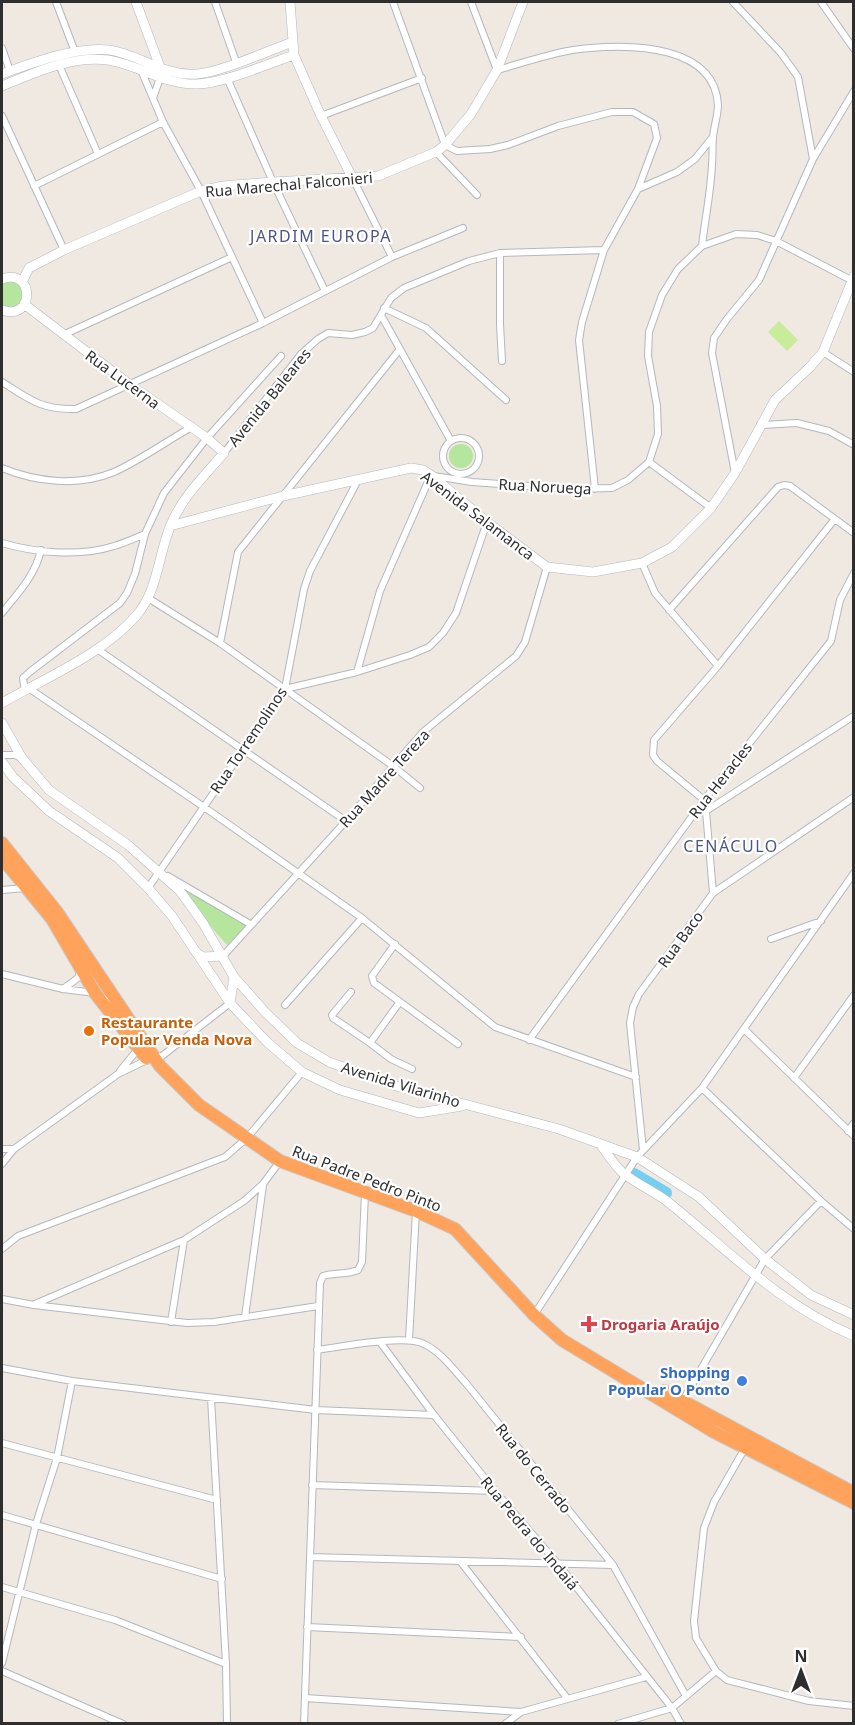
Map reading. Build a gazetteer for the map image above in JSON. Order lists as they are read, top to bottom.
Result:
{
  "streets": {
    "highway": ["Rua Padre Pedro Pinto"],
    "street": [
      "Rua Marechal Falconieri",
      "Rua Lucerna",
      "Avenida Baleares",
      "Rua Noruega",
      "Avenida Salamanca",
      "Rua Torremolinos",
      "Rua Madre Tereza",
      "Rua Heracles",
      "Rua Baco",
      "Avenida Vilarinho",
      "Rua do Cerrado",
      "Rua Pedra do Indaiá"
    ]
  },
  "crossings": [
    ["Rua Lucerna", "Avenida Baleares"],
    ["Avenida Baleares", "Avenida Salamanca"],
    ["Rua Noruega", "Avenida Salamanca"],
    ["Avenida Salamanca", "Rua Torremolinos"],
    ["Avenida Salamanca", "Rua Madre Tereza"],
    ["Rua Torremolinos", "Avenida Vilarinho"],
    ["Rua Madre Tereza", "Avenida Vilarinho"],
    ["Rua Baco", "Avenida Vilarinho"],
    ["Rua do Cerrado", "Rua Pedra do Indaiá"]
  ],
  "districts": ["JARDIM EUROPA", "CENÁCULO"],
  "places": {
    "other": ["Restaurante Popular Venda Nova", "Shopping Popular O Ponto"],
    "health": ["Drogaria Araújo"]
  },
  "north": "top"
}
